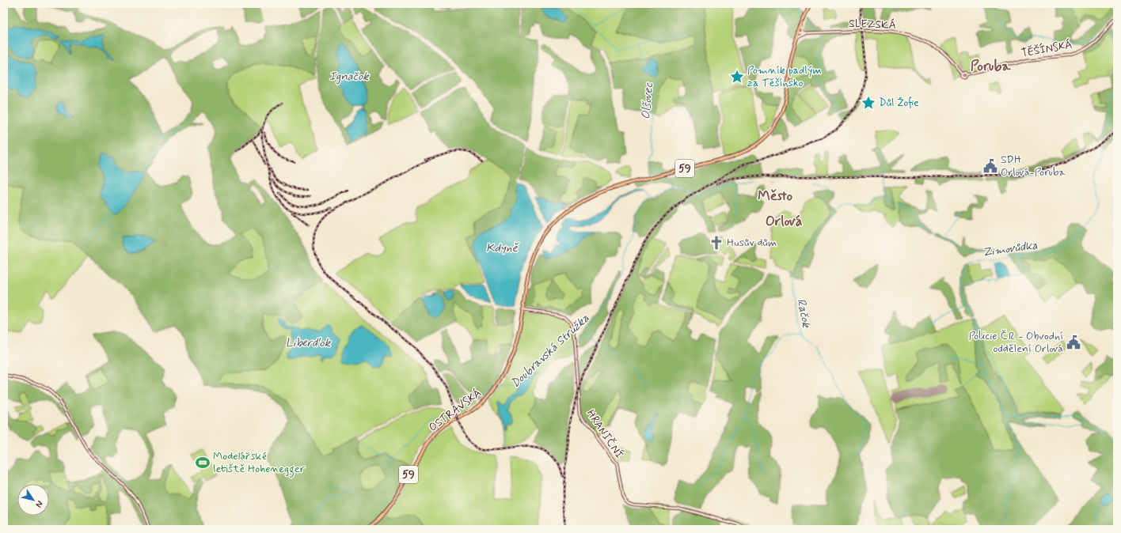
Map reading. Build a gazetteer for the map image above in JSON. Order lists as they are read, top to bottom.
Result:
{
  "streets": {
    "main road": [
      "SLEZSKÁ",
      "TĚŠÍNSKÁ",
      "59",
      "OSTRAVSKÁ",
      "HRANIČNÍ"
    ]
  },
  "crossings": [
    ["SLEZSKÁ", "TĚŠÍNSKÁ"],
    ["SLEZSKÁ", "59"],
    ["59", "OSTRAVSKÁ"],
    ["59", "HRANIČNÍ"],
    ["OSTRAVSKÁ", "HRANIČNÍ"]
  ],
  "districts": ["Poruba", "Město", "Orlová"],
  "water": [
    "Ignačok",
    "Olšovec",
    "Kdyně",
    "Zimovůdka",
    "Račok",
    "Liberďok",
    "Doubravská Stružka"
  ],
  "places": {
    "place": ["Pomník padlým za Těšínsko", "Důl Žofie"],
    "public building": ["SDH Orlová-Poruba", "Policie ČR - Obvodní oddělení Orlová"],
    "church": ["Husův dům"],
    "sports": ["Modelářské letiště Hohenegger"]
  },
  "north": "bottom right"
}
